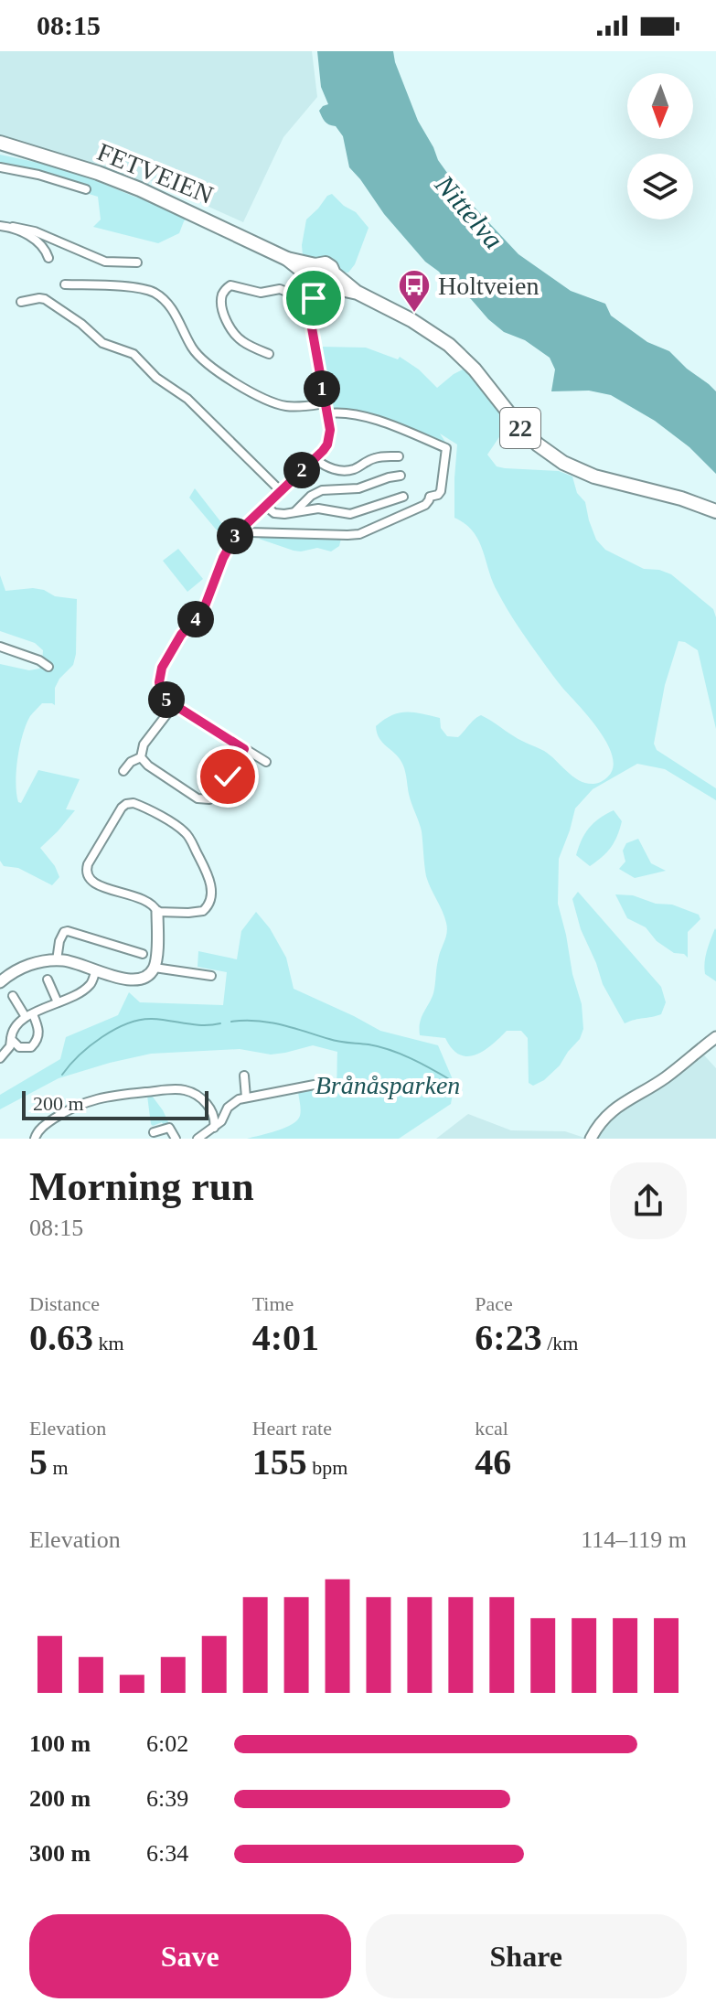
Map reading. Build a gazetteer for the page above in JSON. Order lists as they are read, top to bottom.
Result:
{
  "streets": {
    "highway": ["FETVEIEN", "22"]
  },
  "water": ["Nittelva"],
  "parks": ["Brånåsparken"],
  "places": {
    "bus stop": ["Holtveien"]
  },
  "scale_bar": "200 m",
  "north": "bottom",
  "page": {
    "status": "08:15",
    "pins": [
      "1",
      "2",
      "3",
      "4",
      "5"
    ],
    "scale": "200 m",
    "heading": ["Morning run", "08:15"],
    "stats": [
      ["Distance", "0.63 km"],
      ["Time", "4:01"],
      ["Pace", "6:23 /km"],
      ["Elevation", "5 m"],
      ["Heart rate", "155 bpm"],
      ["kcal", "46"]
    ],
    "chart": ["Elevation", "114–119 m"],
    "list": [
      {
        "name": "100 m",
        "note": "6:02"
      },
      {
        "name": "200 m",
        "note": "6:39"
      },
      {
        "name": "300 m",
        "note": "6:34"
      }
    ],
    "buttons": ["Save", "Share"]
  }
}
